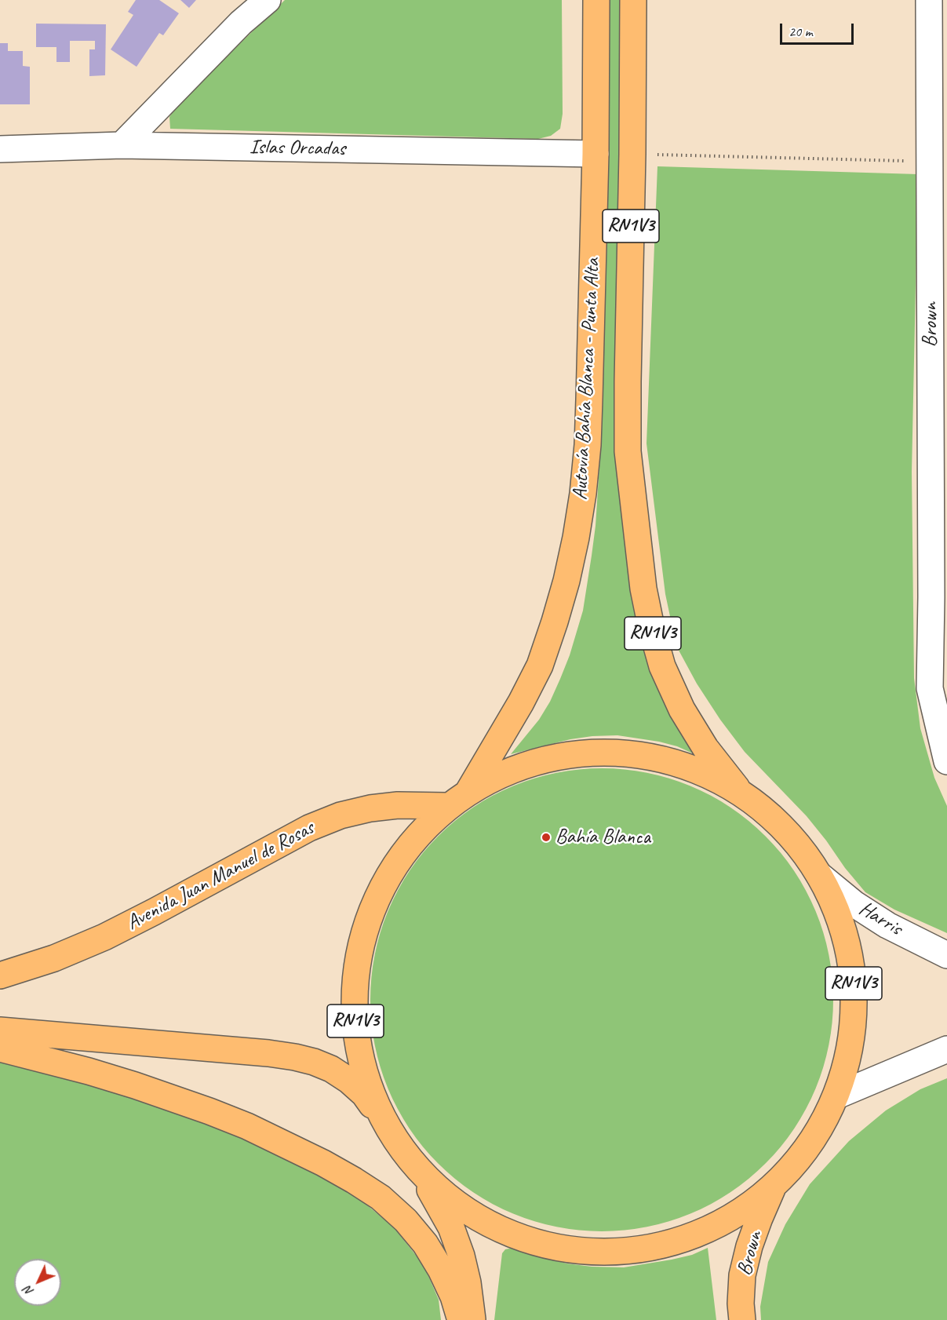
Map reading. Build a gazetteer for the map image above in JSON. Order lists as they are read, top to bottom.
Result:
{
  "streets": {
    "main road": [
      "RN1V3",
      "Brown",
      "Autovía Bahía Blanca - Punta Alta",
      "Avenida Juan Manuel de Rosas"
    ],
    "street": ["Islas Orcadas", "Harris"]
  },
  "crossings": [
    ["Islas Orcadas", "Autovía Bahía Blanca - Punta Alta"],
    ["RN1V3", "Brown"],
    ["RN1V3", "Autovía Bahía Blanca - Punta Alta"],
    ["RN1V3", "Avenida Juan Manuel de Rosas"],
    ["RN1V3", "Harris"]
  ],
  "places": ["Bahía Blanca"],
  "scale_bar": "20 m",
  "north": "bottom left"
}
